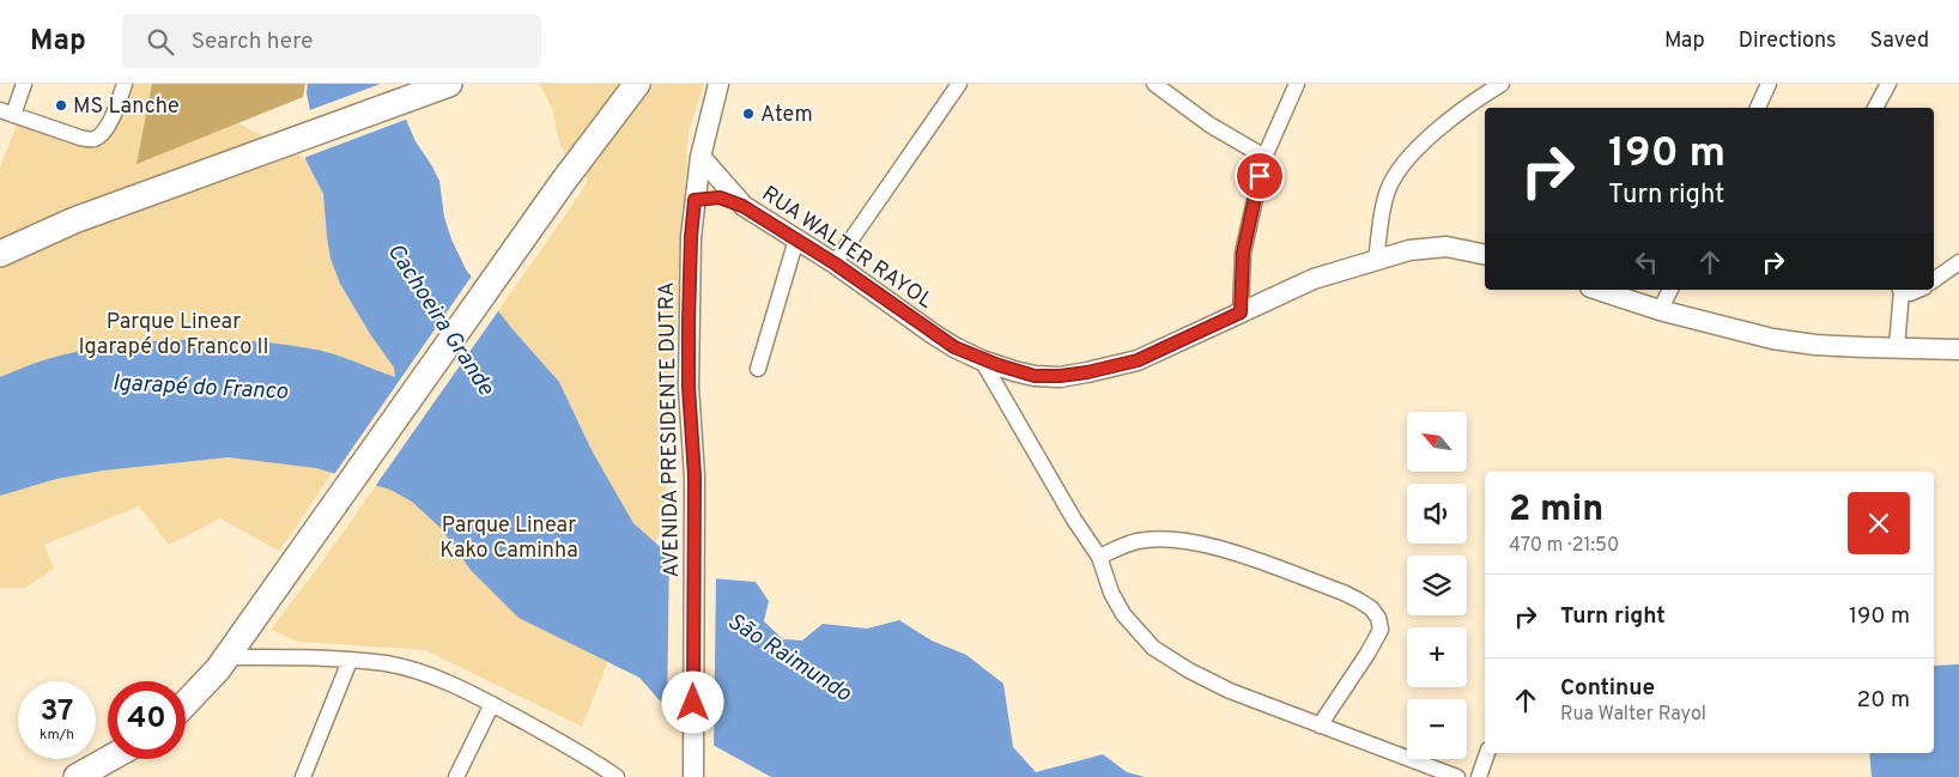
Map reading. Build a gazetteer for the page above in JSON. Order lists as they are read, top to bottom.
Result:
{
  "streets": {
    "street": ["RUA WALTER RAYOL", "AVENIDA PRESIDENTE DUTRA"]
  },
  "crossings": [
    ["RUA WALTER RAYOL", "AVENIDA PRESIDENTE DUTRA"]
  ],
  "water": ["Cachoeira Grande", "Igarapé do Franco", "São Raimundo"],
  "parks": ["Parque Linear Igarapé do Franco II", "Parque Linear Kako Caminha"],
  "places": ["MS Lanche", "Atem"],
  "north": "top left",
  "page": {
    "header": "Map",
    "search": "Search here",
    "nav": ["Map", "Directions", "Saved"],
    "turn": ["190 m", "Turn right"],
    "map_buttons": ["+", "−"],
    "heading": ["2 min", "470 m · 21:50"],
    "list": [
      {
        "name": "Turn right",
        "value": "190 m"
      },
      {
        "name": "Continue",
        "note": "Rua Walter Rayol",
        "value": "20 m"
      }
    ],
    "speed": "37 km/h",
    "limit": "40"
  }
}
